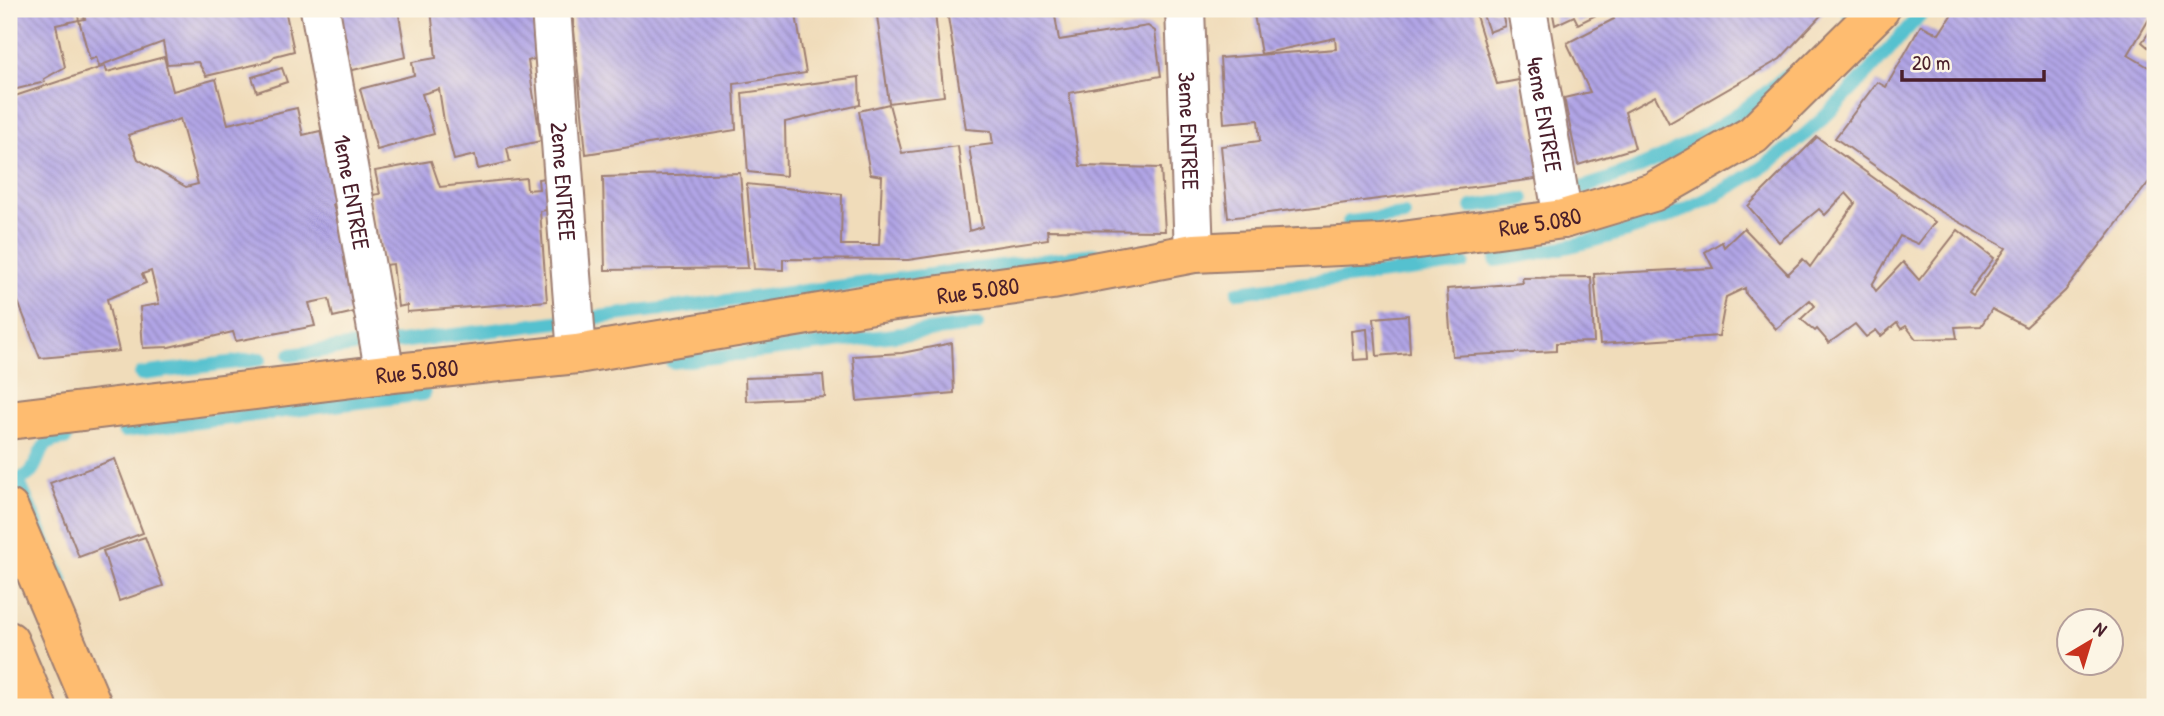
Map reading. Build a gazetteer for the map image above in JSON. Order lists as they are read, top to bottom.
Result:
{
  "streets": {
    "main road": ["Rue 5.080"],
    "street": [
      "4eme ENTREE",
      "3eme ENTREE",
      "2eme ENTREE",
      "1eme ENTREE"
    ]
  },
  "crossings": [
    ["4eme ENTREE", "Rue 5.080"],
    ["3eme ENTREE", "Rue 5.080"],
    ["2eme ENTREE", "Rue 5.080"],
    ["1eme ENTREE", "Rue 5.080"]
  ],
  "scale_bar": "20 m",
  "north": "top right"
}
